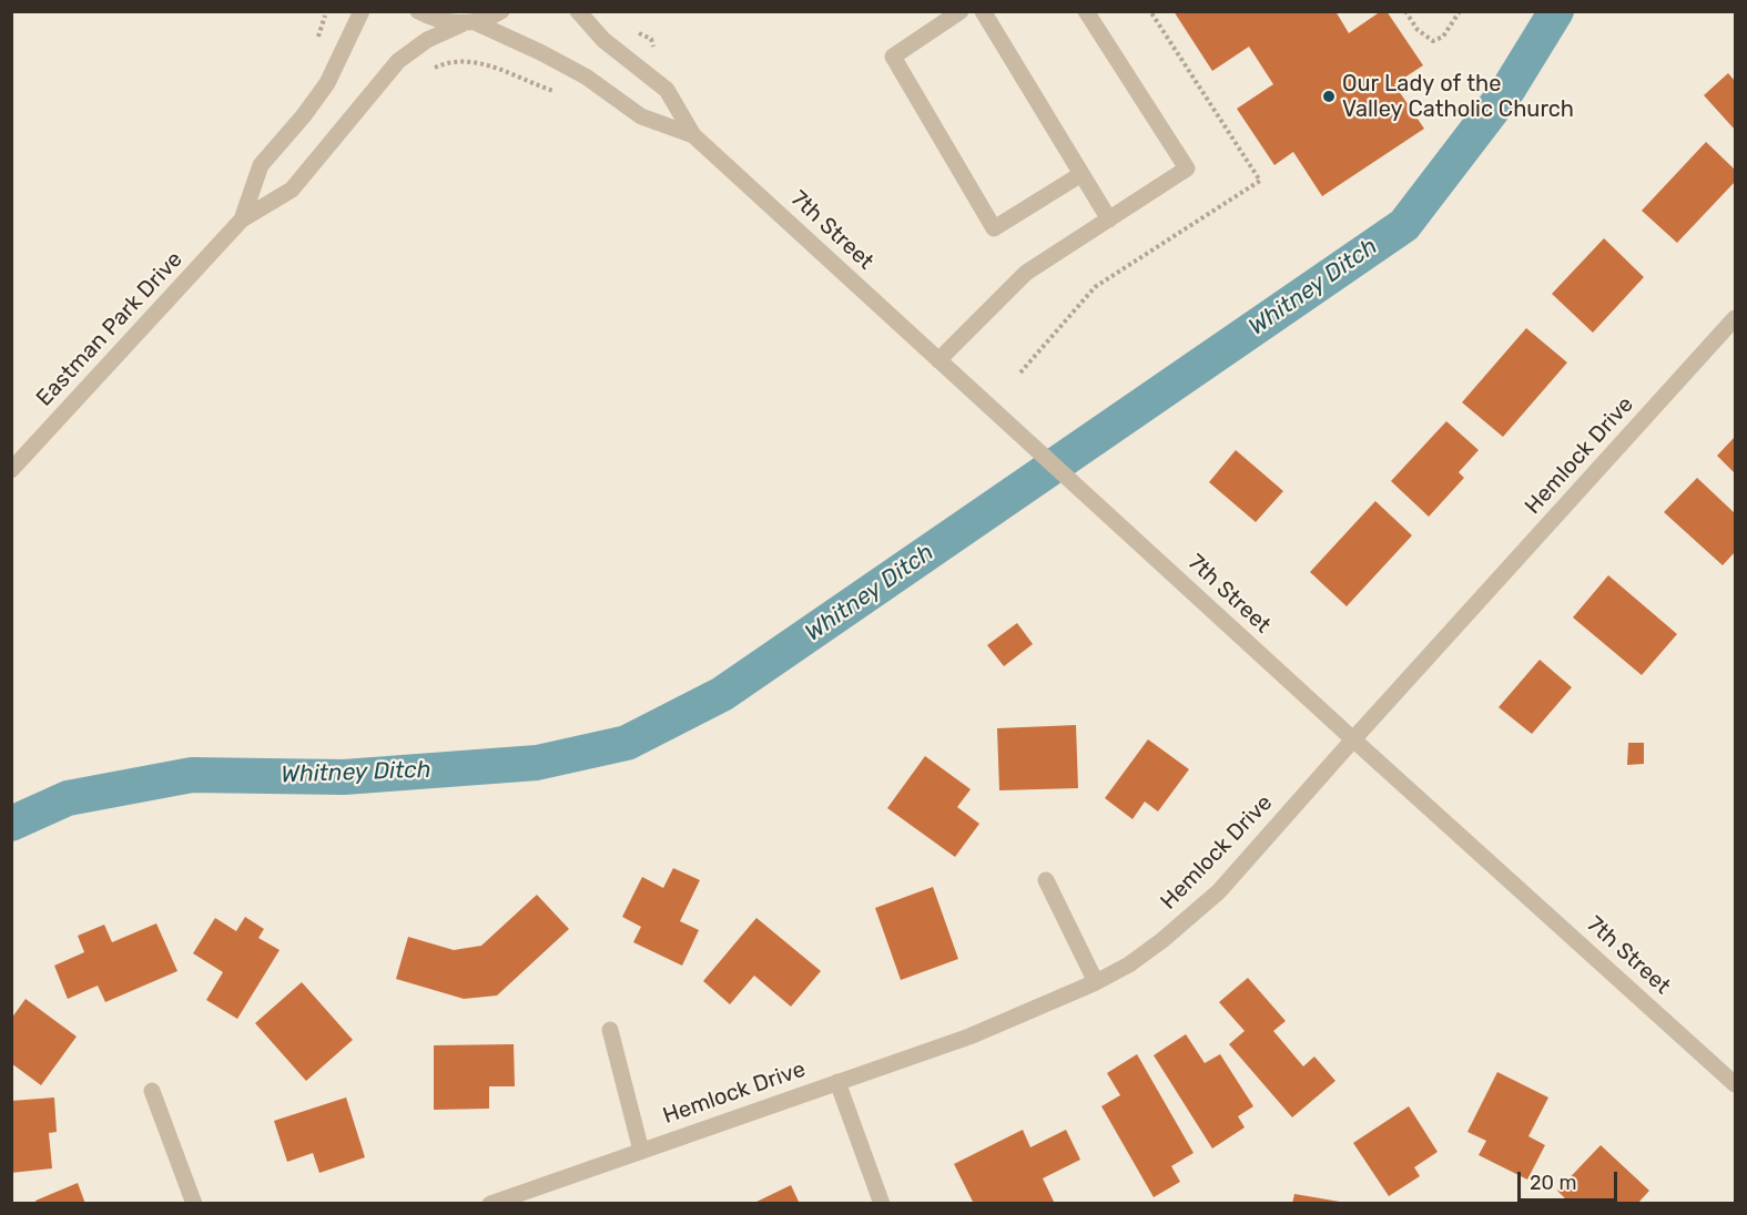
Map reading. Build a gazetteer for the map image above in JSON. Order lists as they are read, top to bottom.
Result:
{
  "streets": {
    "street": ["7th Street", "Eastman Park Drive", "Hemlock Drive"]
  },
  "crossings": [
    ["7th Street", "Eastman Park Drive"],
    ["7th Street", "Hemlock Drive"]
  ],
  "water": ["Whitney Ditch"],
  "places": ["Our Lady of the Valley Catholic Church"],
  "scale_bar": "20 m"
}
